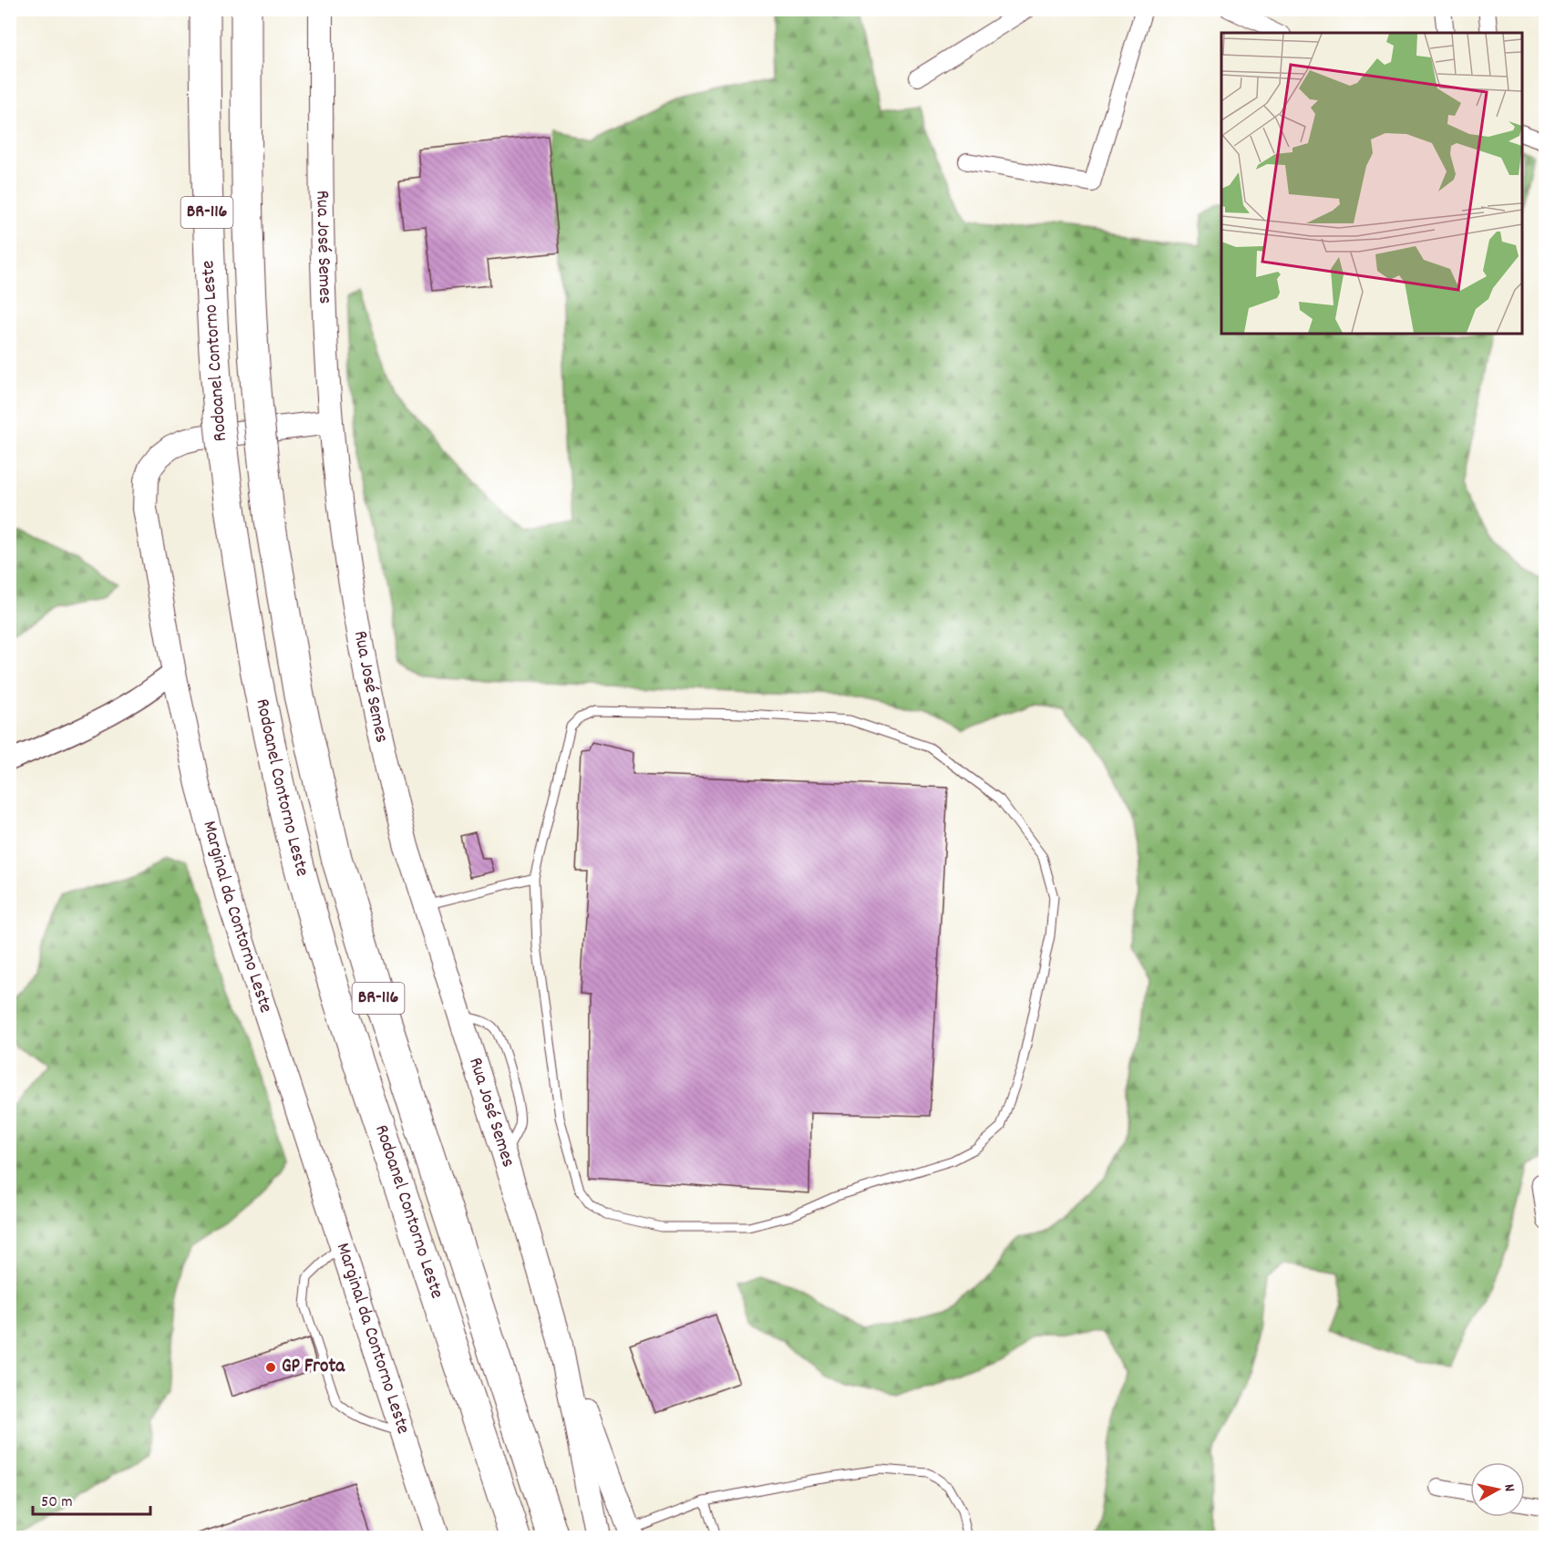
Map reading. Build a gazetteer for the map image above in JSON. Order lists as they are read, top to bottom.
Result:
{
  "streets": {
    "highway": ["BR-116", "Rodoanel Contorno Leste"],
    "main road": ["Rua José Semes", "Marginal da Contorno Leste"]
  },
  "crossings": [
    ["Rua José Semes", "Marginal da Contorno Leste"]
  ],
  "places": ["GP Frota"],
  "scale_bar": "50 m",
  "north": "right"
}
